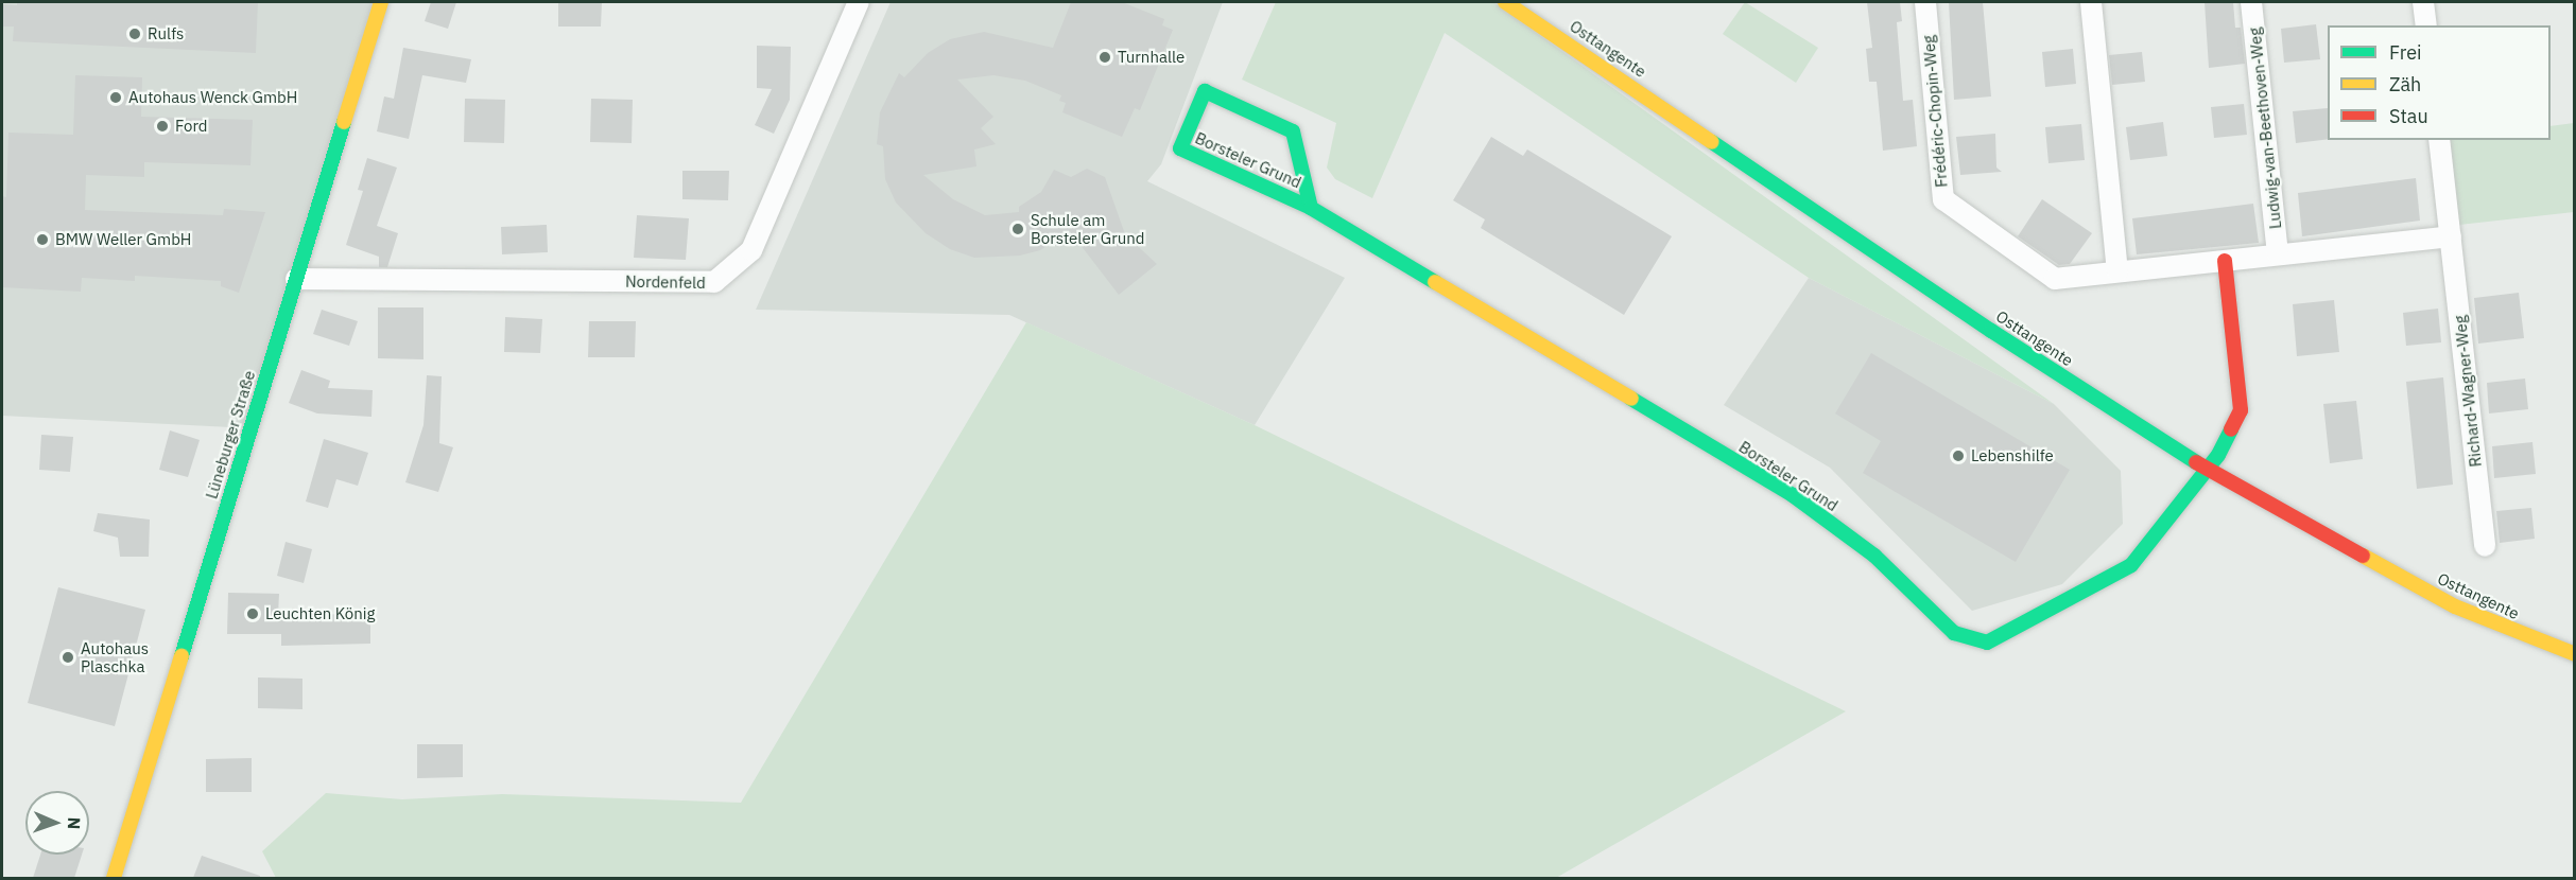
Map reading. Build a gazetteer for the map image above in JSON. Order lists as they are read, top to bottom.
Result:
{
  "streets": {
    "main road": ["Osttangente", "Borsteler Grund", "Lüneburger Straße"],
    "street": [
      "Frédéric-Chopin-Weg",
      "Ludwig-van-Beethoven-Weg",
      "Nordenfeld",
      "Richard-Wagner-Weg"
    ]
  },
  "crossings": [
    ["Osttangente", "Borsteler Grund"],
    ["Nordenfeld", "Lüneburger Straße"]
  ],
  "places": [
    "Rulfs",
    "Turnhalle",
    "Autohaus Wenck GmbH",
    "Ford",
    "Schule am Borsteler Grund",
    "BMW Weller GmbH",
    "Lebenshilfe",
    "Leuchten König",
    "Autohaus Plaschka"
  ],
  "legend": ["Frei", "Zäh", "Stau"],
  "north": "right"
}
